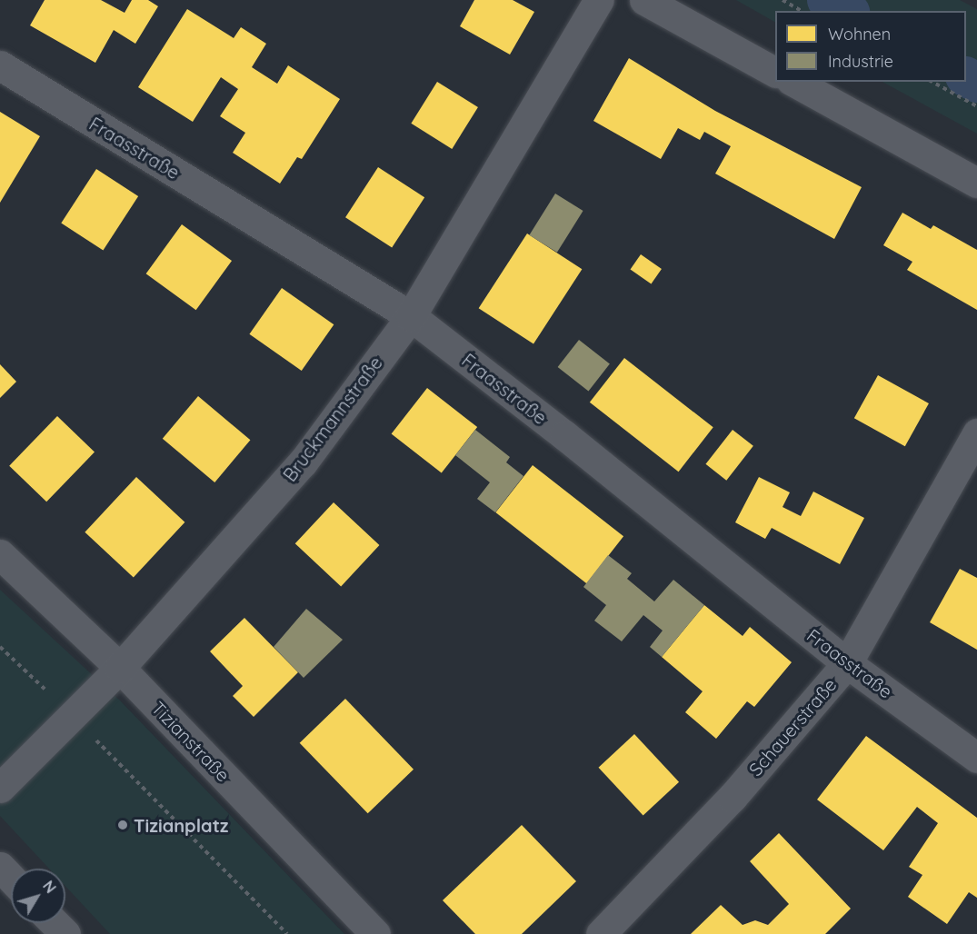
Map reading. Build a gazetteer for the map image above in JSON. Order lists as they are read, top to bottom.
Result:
{
  "streets": {
    "street": [
      "Fraasstraße",
      "Bruckmannstraße",
      "Schauerstraße",
      "Tizianstraße"
    ]
  },
  "crossings": [
    ["Fraasstraße", "Bruckmannstraße"],
    ["Fraasstraße", "Schauerstraße"],
    ["Bruckmannstraße", "Tizianstraße"]
  ],
  "places": ["Tizianplatz"],
  "legend": ["Wohnen", "Industrie"],
  "north": "top right"
}
